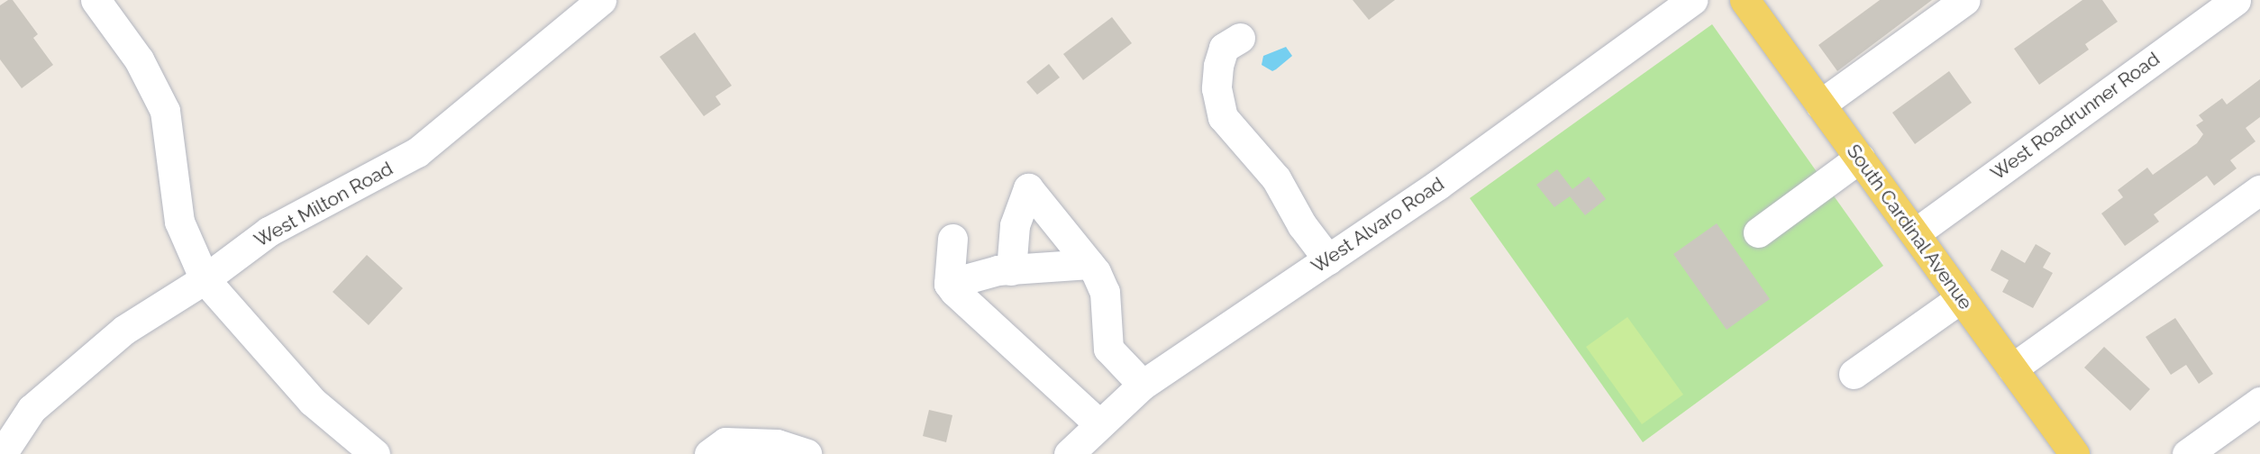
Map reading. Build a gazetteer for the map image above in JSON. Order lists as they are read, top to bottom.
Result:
{
  "streets": {
    "main road": ["South Cardinal Avenue"],
    "street": ["West Roadrunner Road", "West Milton Road", "West Alvaro Road"]
  },
  "crossings": [
    ["West Roadrunner Road", "South Cardinal Avenue"]
  ]
}
